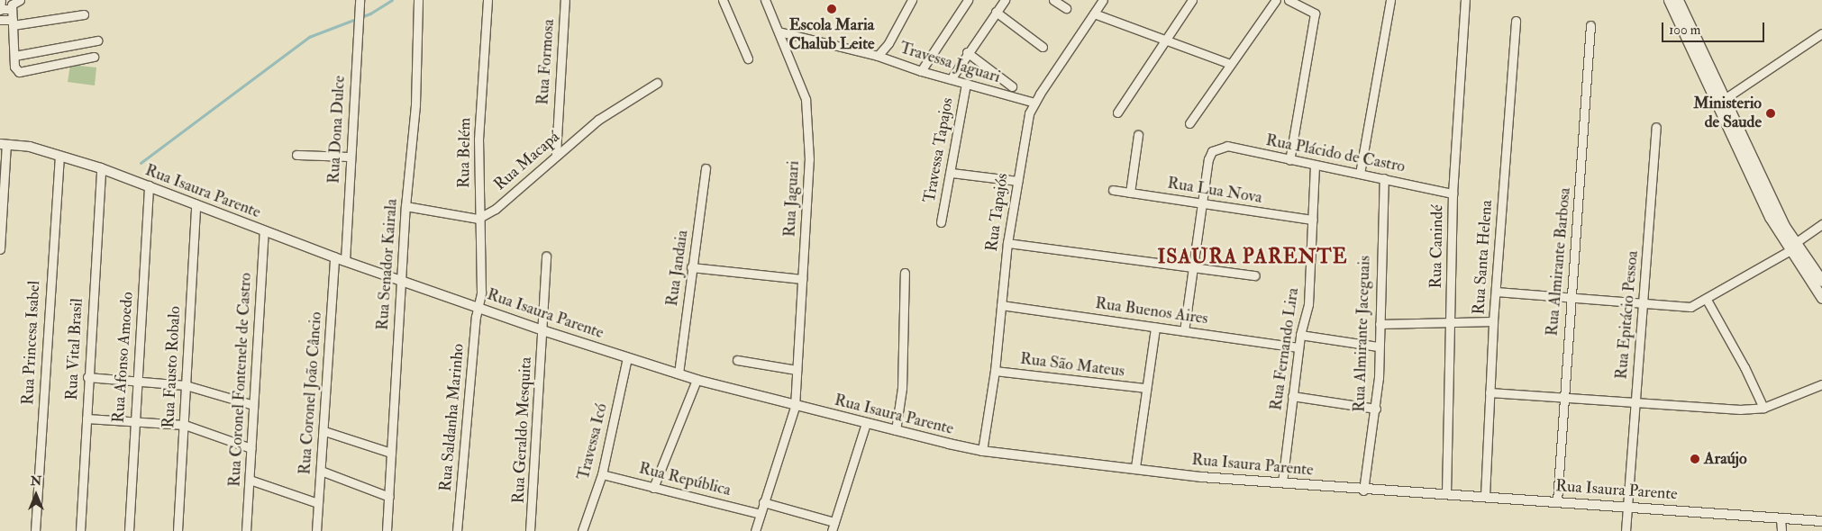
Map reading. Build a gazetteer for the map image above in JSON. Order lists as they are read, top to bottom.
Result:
{
  "streets": {
    "street": [
      "Rua Formosa",
      "Travessa Jaguari",
      "Rua Dona Dulce",
      "Travessa Tapajos",
      "Rua Belém",
      "Rua Plácido de Castro",
      "Rua Macapá",
      "Rua Lua Nova",
      "Rua Isaura Parente",
      "Rua Jaguari",
      "Rua Tapajós",
      "Rua Canindé",
      "Rua Santa Helena",
      "Rua Almirante Barbosa",
      "Rua Senador Kairala",
      "Rua Jandaia",
      "Rua Buenos Aires",
      "Rua Epitácio Pessoa",
      "Rua Almirante Jaceguais",
      "Rua Princesa Isabel",
      "Rua Vital Brasil",
      "Rua Fernando Lira",
      "Rua Afonso Amoedo",
      "Rua São Mateus",
      "Rua Fausto Robalo",
      "Rua Coronel Fontenele de Castro",
      "Rua Coronel João Câncio",
      "Rua Saldanha Marinho",
      "Rua Geraldo Mesquita",
      "Travessa Icó",
      "Rua República"
    ]
  },
  "crossings": [
    ["Rua Formosa", "Rua Macapá"],
    ["Travessa Jaguari", "Travessa Tapajos"],
    ["Travessa Jaguari", "Rua Jaguari"],
    ["Travessa Jaguari", "Rua Tapajós"],
    ["Rua Dona Dulce", "Rua Isaura Parente"],
    ["Rua Belém", "Rua Macapá"],
    ["Rua Belém", "Rua Isaura Parente"],
    ["Rua Belém", "Rua Saldanha Marinho"],
    ["Rua Plácido de Castro", "Rua Lua Nova"],
    ["Rua Plácido de Castro", "Rua Canindé"],
    ["Rua Plácido de Castro", "Rua Almirante Jaceguais"],
    ["Rua Plácido de Castro", "Rua Fernando Lira"],
    ["Rua Lua Nova", "Rua Fernando Lira"],
    ["Rua Isaura Parente", "Rua Jaguari"],
    ["Rua Isaura Parente", "Rua Tapajós"],
    ["Rua Isaura Parente", "Rua Canindé"],
    ["Rua Isaura Parente", "Rua Santa Helena"],
    ["Rua Isaura Parente", "Rua Almirante Barbosa"],
    ["Rua Isaura Parente", "Rua Senador Kairala"],
    ["Rua Isaura Parente", "Rua Jandaia"],
    ["Rua Isaura Parente", "Rua Epitácio Pessoa"],
    ["Rua Isaura Parente", "Rua Almirante Jaceguais"],
    ["Rua Isaura Parente", "Rua Princesa Isabel"],
    ["Rua Isaura Parente", "Rua Vital Brasil"],
    ["Rua Isaura Parente", "Rua Fernando Lira"],
    ["Rua Isaura Parente", "Rua Afonso Amoedo"],
    ["Rua Isaura Parente", "Rua Fausto Robalo"],
    ["Rua Isaura Parente", "Rua Coronel Fontenele de Castro"],
    ["Rua Isaura Parente", "Rua Coronel João Câncio"],
    ["Rua Isaura Parente", "Rua Saldanha Marinho"],
    ["Rua Isaura Parente", "Rua Geraldo Mesquita"],
    ["Rua Isaura Parente", "Travessa Icó"],
    ["Rua Jaguari", "Rua República"],
    ["Rua Tapajós", "Rua Buenos Aires"],
    ["Rua Tapajós", "Rua São Mateus"],
    ["Rua Buenos Aires", "Rua Fernando Lira"],
    ["Travessa Icó", "Rua República"]
  ],
  "districts": ["ISAURA PARENTE"],
  "places": ["Escola Maria Chalub Leite", "Ministerio de Saude", "Araújo"],
  "scale_bar": "100 m",
  "north": "top"
}
